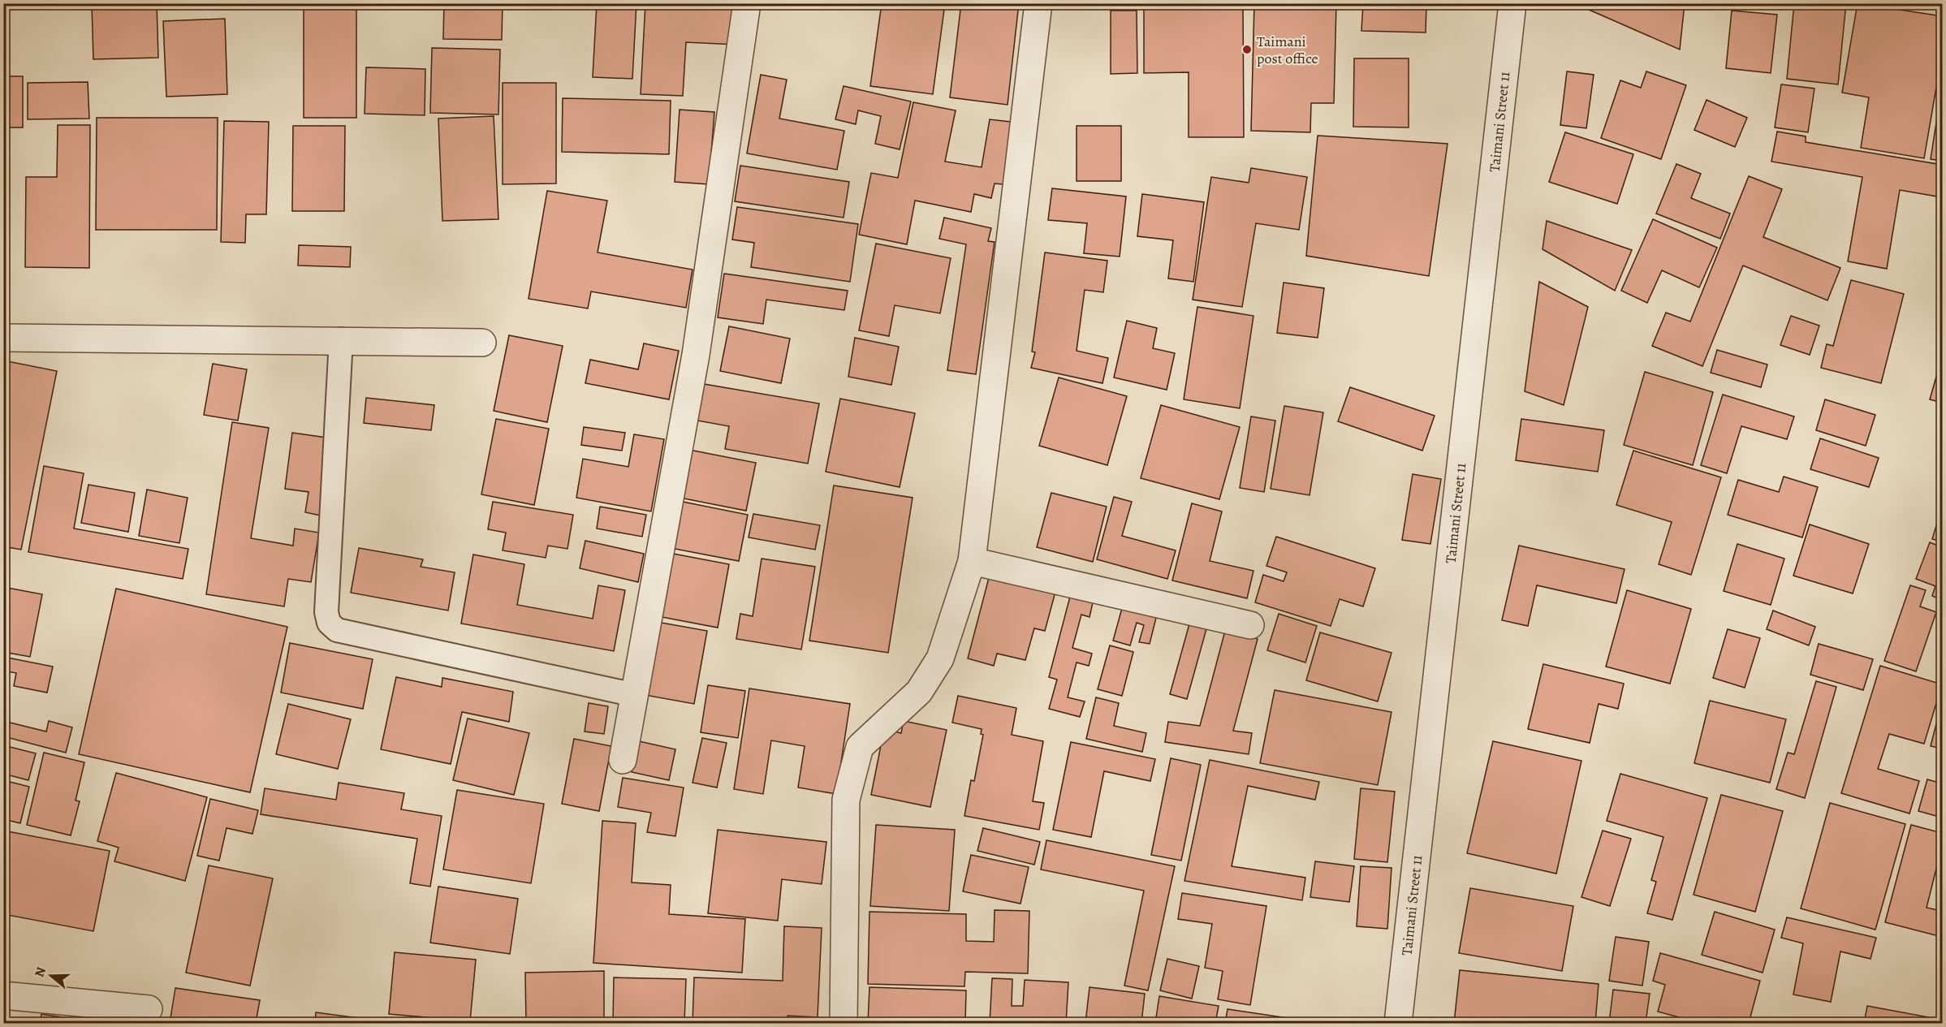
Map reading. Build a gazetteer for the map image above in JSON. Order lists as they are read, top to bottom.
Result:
{
  "streets": {
    "street": ["Taimani Street 11"]
  },
  "places": ["Taimani post office"],
  "north": "left"
}
